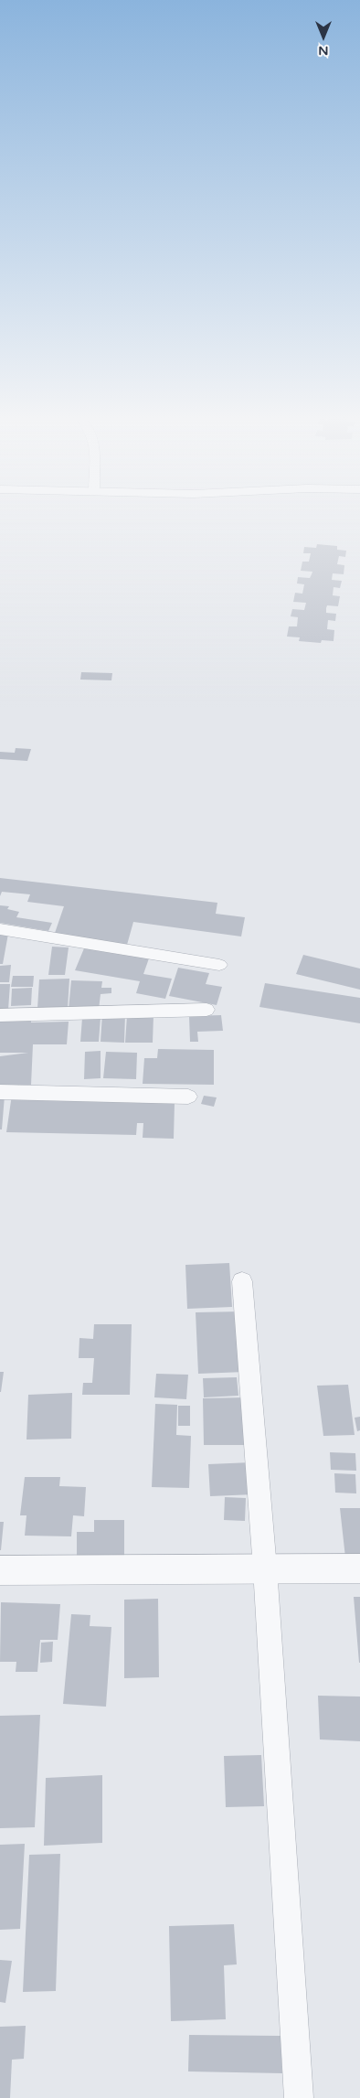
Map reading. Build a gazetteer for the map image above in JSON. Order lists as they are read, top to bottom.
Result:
{
  "north": "bottom"
}
